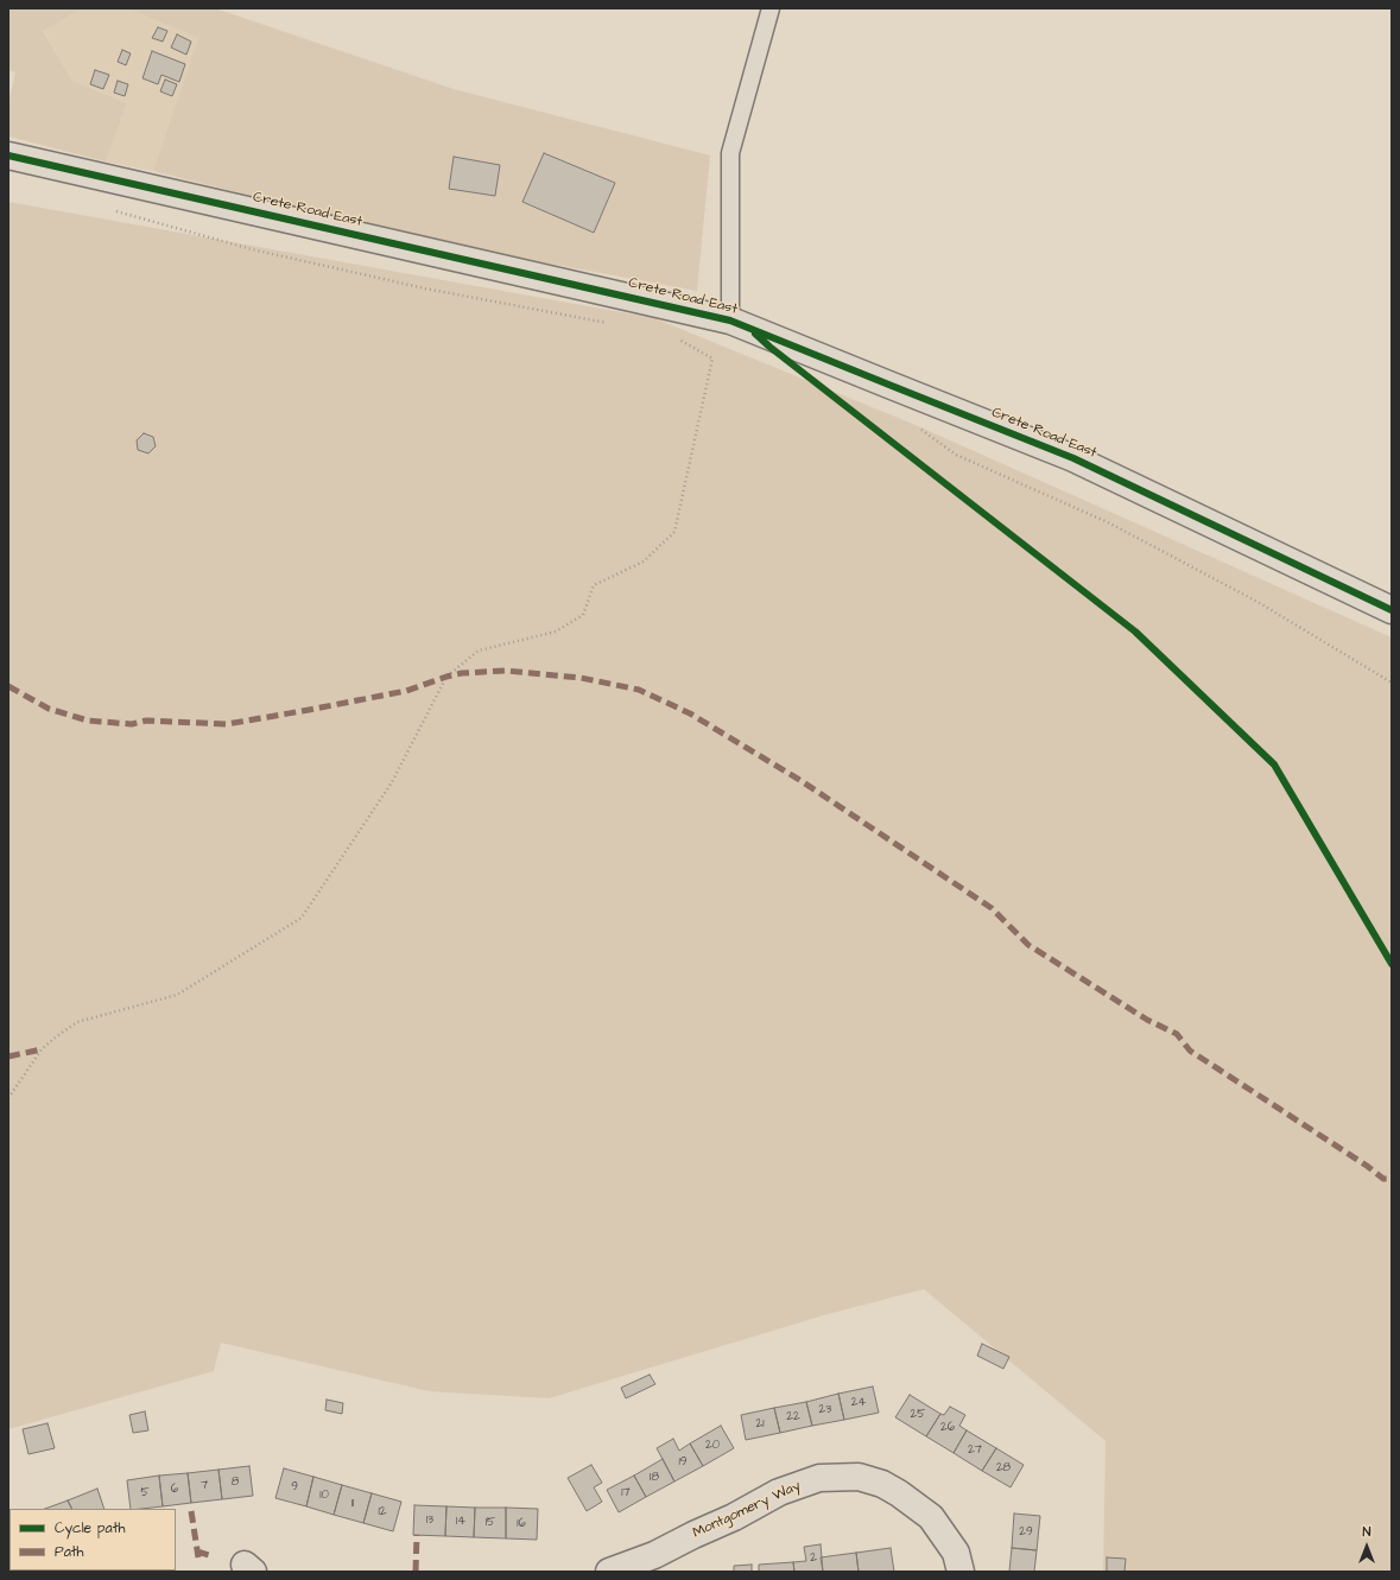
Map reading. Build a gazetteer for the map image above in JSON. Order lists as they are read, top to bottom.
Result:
{
  "streets": {
    "street": ["Crete Road East", "Montgomery Way"]
  },
  "house_numbers": [
    "24",
    "23",
    "25",
    "22",
    "21",
    "26",
    "20",
    "27",
    "19",
    "28",
    "18",
    "8",
    "7",
    "9",
    "6",
    "5",
    "17",
    "10",
    "11",
    "12",
    "13",
    "14",
    "15",
    "16",
    "29",
    "2"
  ],
  "legend": ["Cycle path", "Path"],
  "north": "top"
}
